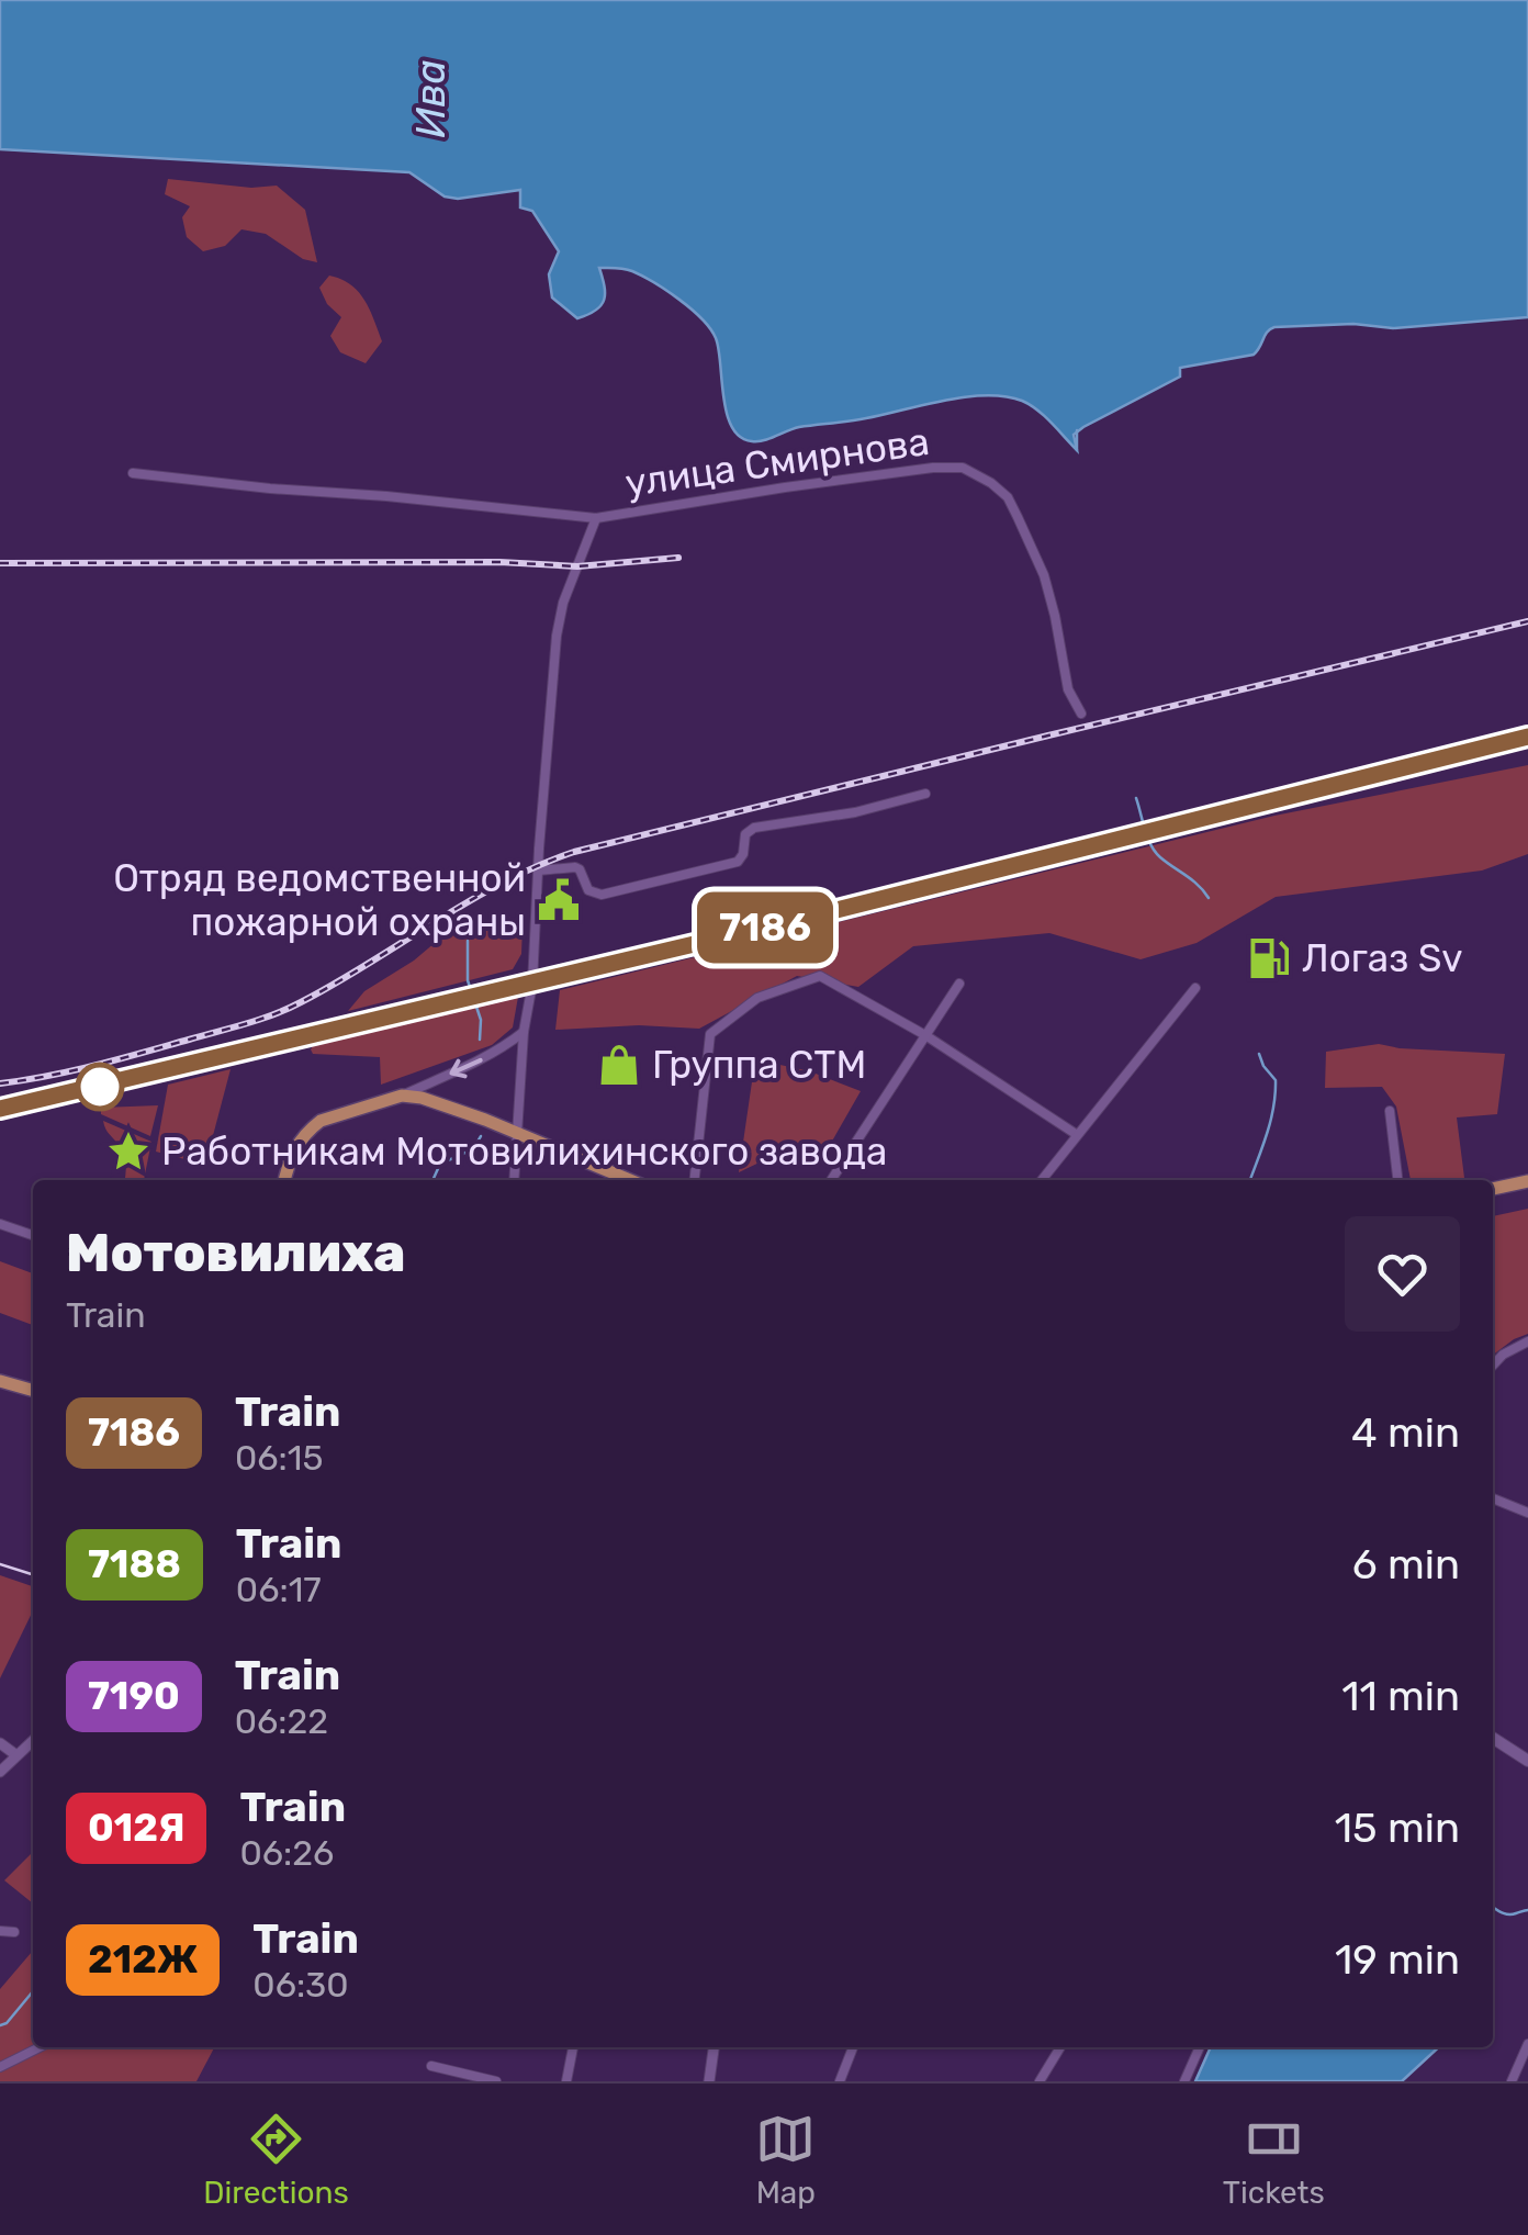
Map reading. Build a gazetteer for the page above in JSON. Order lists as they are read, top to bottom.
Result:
{
  "streets": {
    "street": ["улица Смирнова"]
  },
  "water": ["Ива"],
  "places": {
    "public building": ["Отряд ведомственной пожарной охраны"],
    "fuel station": ["Логаз Sv"],
    "shop": ["Группа СТМ"],
    "place": ["Работникам Мотовилихинского завода"]
  },
  "page": {
    "on_map": "7186",
    "heading": ["Мотовилиха", "Train"],
    "list": [
      {
        "mark": "7186",
        "name": "Train",
        "note": "06:15",
        "value": "4 min"
      },
      {
        "mark": "7188",
        "name": "Train",
        "note": "06:17",
        "value": "6 min"
      },
      {
        "mark": "7190",
        "name": "Train",
        "note": "06:22",
        "value": "11 min"
      },
      {
        "mark": "012Я",
        "name": "Train",
        "note": "06:26",
        "value": "15 min"
      },
      {
        "mark": "212Ж",
        "name": "Train",
        "note": "06:30",
        "value": "19 min"
      }
    ],
    "tabs": ["Directions", "Map", "Tickets"]
  }
}
